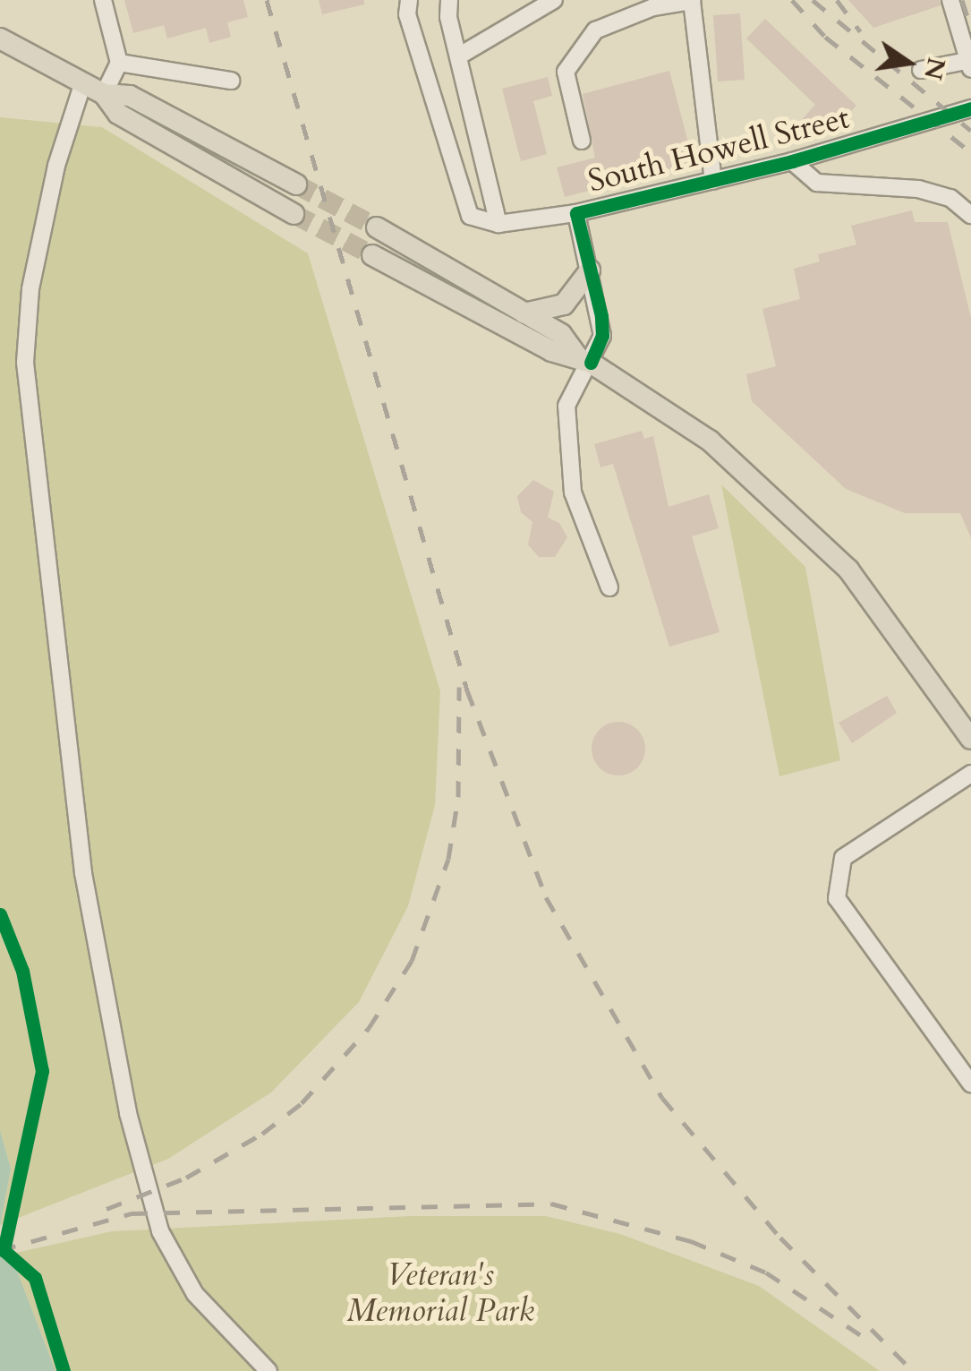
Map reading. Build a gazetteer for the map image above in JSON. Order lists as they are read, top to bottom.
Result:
{
  "streets": {
    "street": ["South Howell Street"]
  },
  "parks": ["Veteran's Memorial Park"],
  "north": "right"
}
